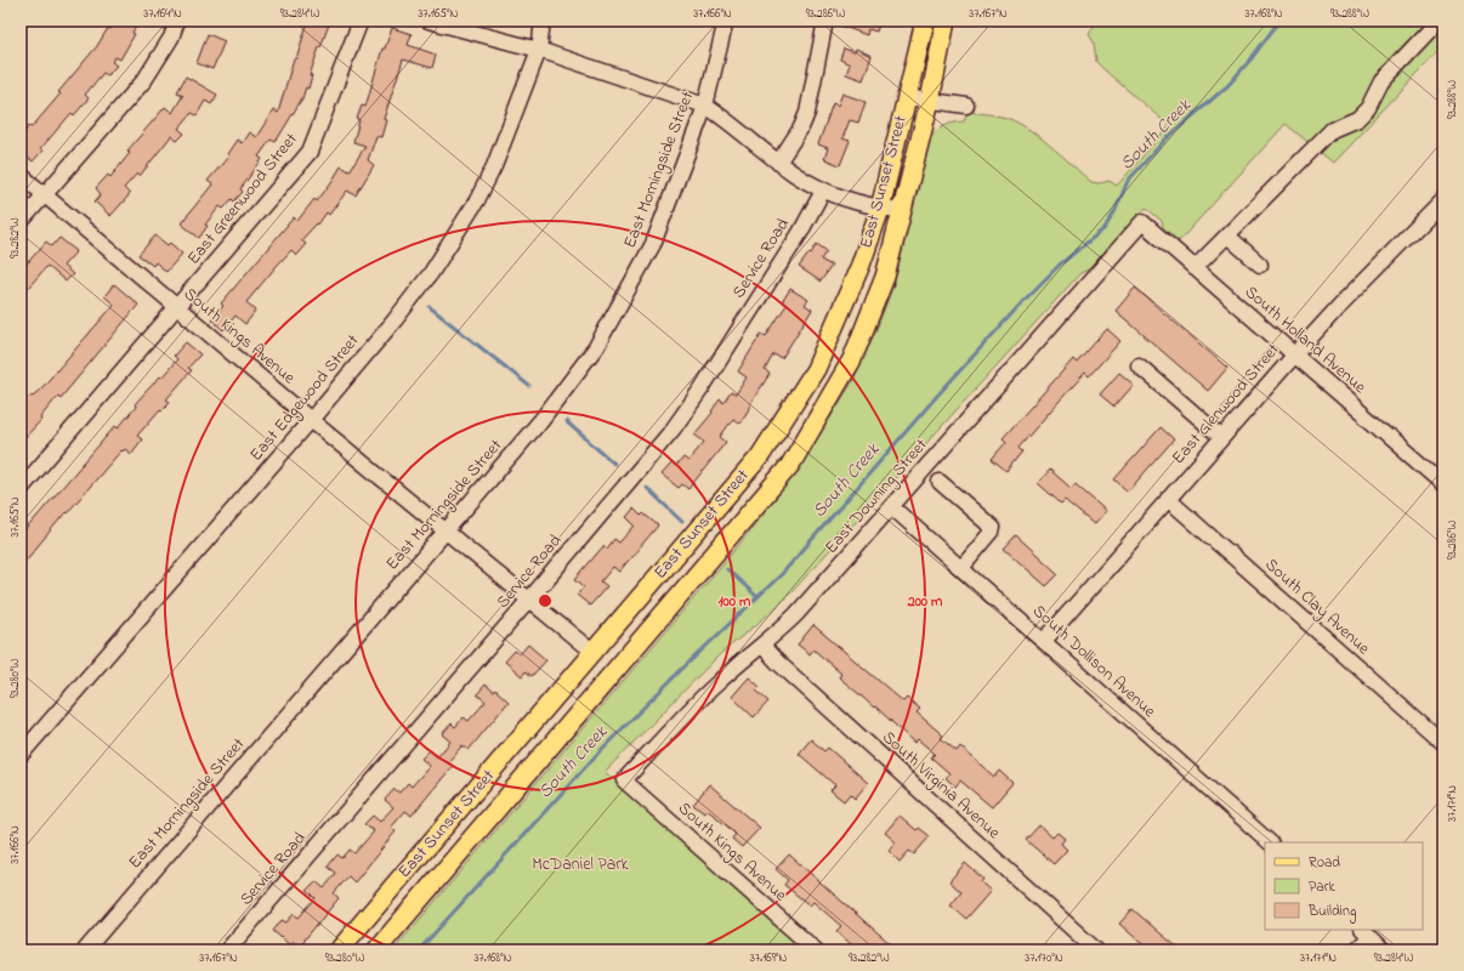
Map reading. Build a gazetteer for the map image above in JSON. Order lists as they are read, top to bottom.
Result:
{
  "streets": {
    "main road": ["East Sunset Street"],
    "street": [
      "East Morningside Street",
      "East Greenwood Street",
      "Service Road",
      "South Kings Avenue",
      "South Holland Avenue",
      "East Edgewood Street",
      "East Glenwood Street",
      "East Downing Street",
      "South Clay Avenue",
      "South Dollison Avenue",
      "South Virginia Avenue"
    ]
  },
  "crossings": [
    ["East Morningside Street", "South Kings Avenue"],
    ["East Sunset Street", "South Kings Avenue"],
    ["East Greenwood Street", "South Kings Avenue"],
    ["Service Road", "South Kings Avenue"],
    ["South Kings Avenue", "East Edgewood Street"],
    ["South Kings Avenue", "East Downing Street"],
    ["South Holland Avenue", "East Glenwood Street"],
    ["South Holland Avenue", "East Downing Street"],
    ["East Glenwood Street", "South Clay Avenue"],
    ["East Glenwood Street", "South Dollison Avenue"],
    ["East Downing Street", "South Dollison Avenue"],
    ["East Downing Street", "South Virginia Avenue"]
  ],
  "water": ["South Creek"],
  "parks": ["McDaniel Park"],
  "legend": ["Road", "Park", "Building"],
  "coordinates": [
    "37.164°N",
    "93.284°W",
    "37.165°N",
    "37.166°N",
    "93.286°W",
    "37.167°N",
    "37.168°N",
    "93.288°W",
    "93.282°W",
    "93.280°W",
    "37.171°N",
    "37.169°N",
    "37.170°N"
  ],
  "rings": ["100 m", "200 m"]
}
